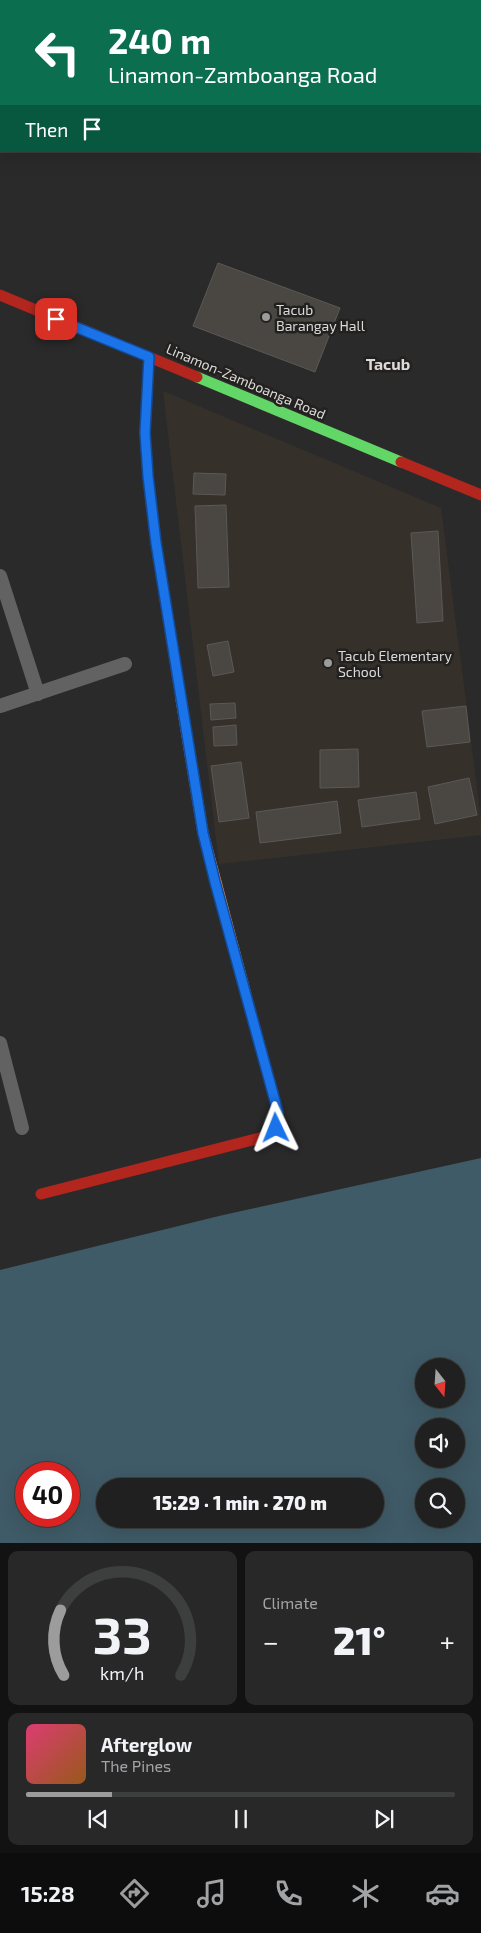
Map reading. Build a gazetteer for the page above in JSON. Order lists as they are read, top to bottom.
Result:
{
  "streets": {
    "main road": ["Linamon-Zamboanga Road"]
  },
  "districts": ["Tacub"],
  "places": ["Tacub Barangay Hall", "Tacub Elementary School"],
  "north": "bottom",
  "page": {
    "turn": ["240 m", "Linamon-Zamboanga Road"],
    "then": "Then",
    "limit": "40",
    "trip": "15:29 · 1 min · 270 m",
    "tile": "Climate",
    "heat": ["−", "21°", "+"],
    "song": ["Afterglow", "The Pines"],
    "tabs": "15:28",
    "gauge": ["33", "km/h"]
  }
}
